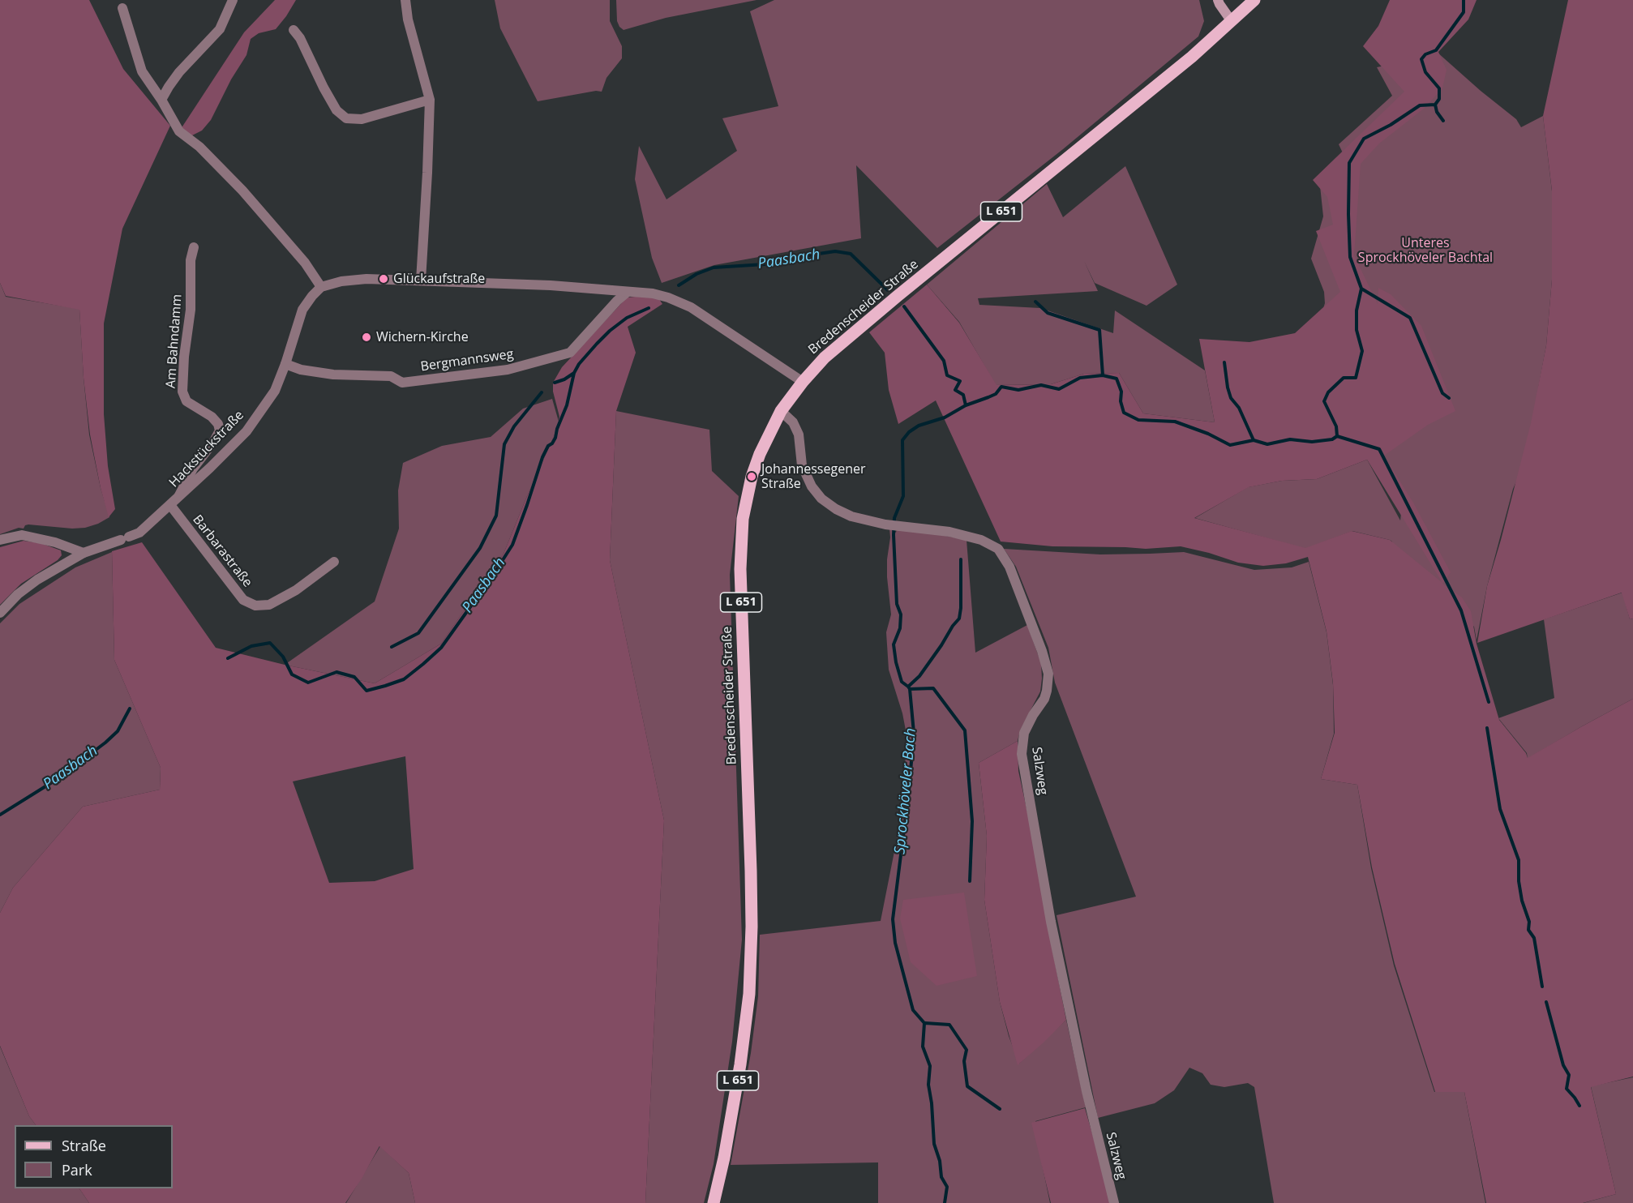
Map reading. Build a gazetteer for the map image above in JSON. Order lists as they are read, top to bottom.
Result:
{
  "streets": {
    "main road": ["L 651", "Bredenscheider Straße"],
    "street": [
      "Am Bahndamm",
      "Bergmannsweg",
      "Hackstückstraße",
      "Barbarastraße",
      "Salzweg"
    ]
  },
  "crossings": [
    ["Bredenscheider Straße", "Salzweg"],
    ["Am Bahndamm", "Hackstückstraße"],
    ["Bergmannsweg", "Hackstückstraße"],
    ["Hackstückstraße", "Barbarastraße"]
  ],
  "water": ["Paasbach", "Sprockhöveler Bach"],
  "parks": ["Unteres Sprockhöveler Bachtal"],
  "places": ["Glückaufstraße", "Wichern-Kirche", "Johannessegener Straße"],
  "legend": ["Straße", "Park"]
}
